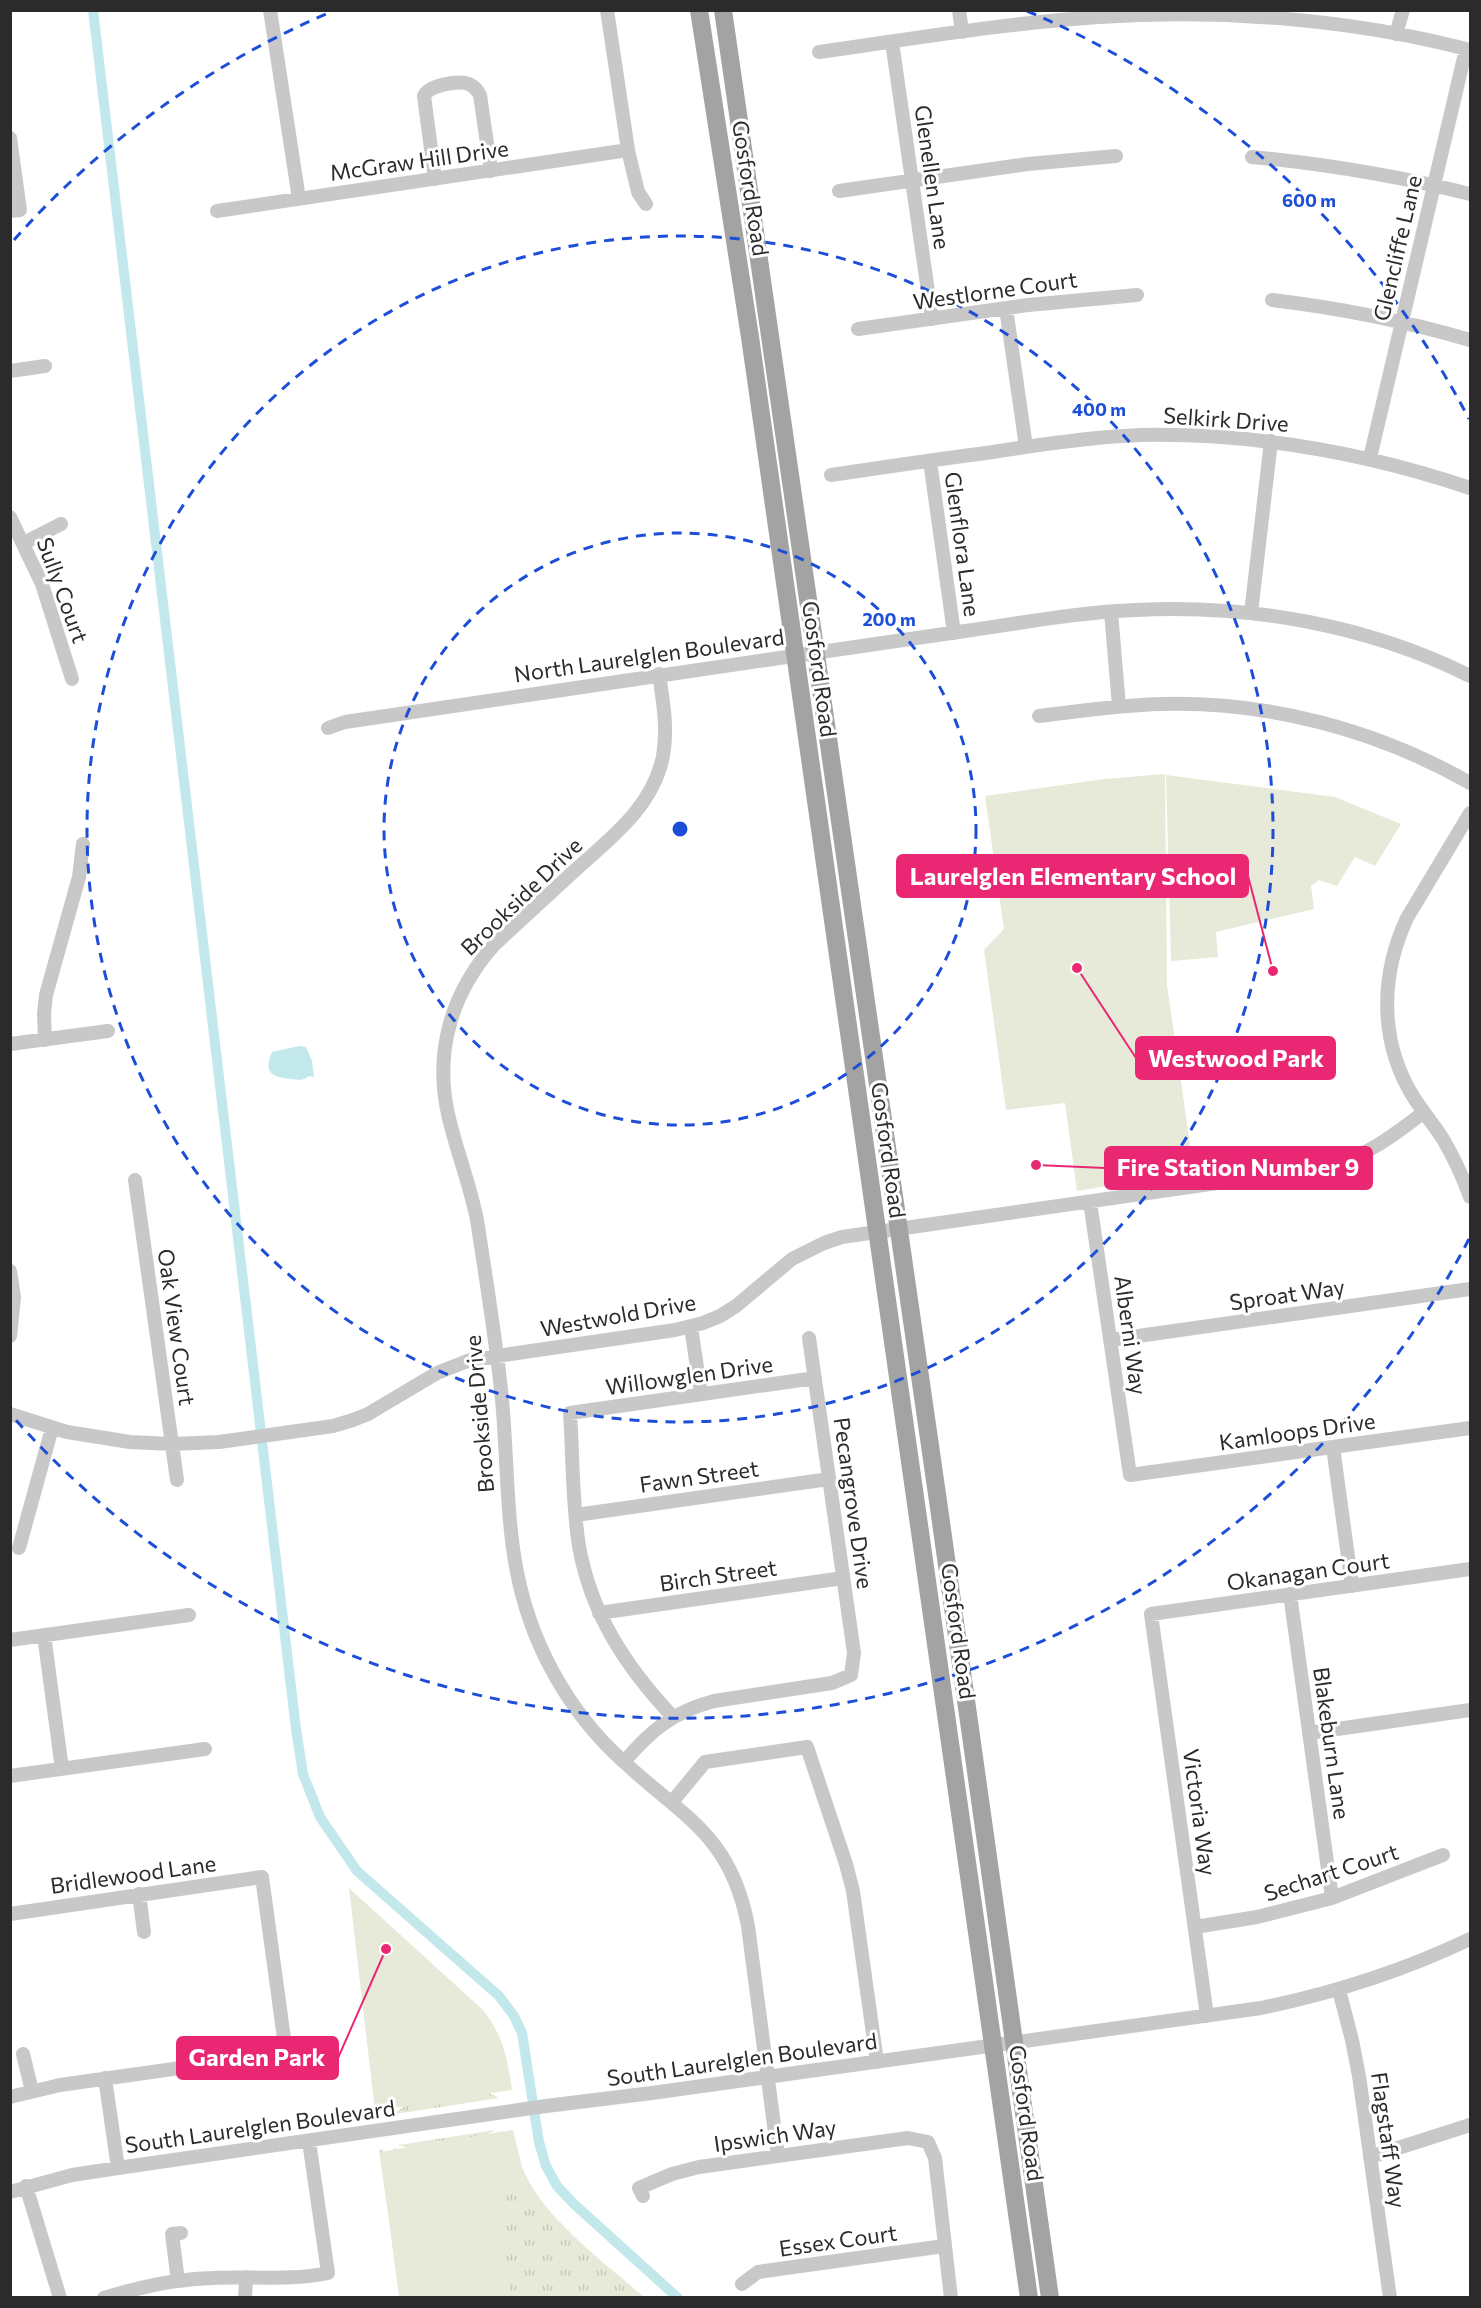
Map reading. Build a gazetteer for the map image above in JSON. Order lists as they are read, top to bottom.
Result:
{
  "streets": {
    "main road": ["Gosford Road"],
    "street": [
      "McGraw Hill Drive",
      "Glenellen Lane",
      "Glencliffe Lane",
      "Westlorne Court",
      "Selkirk Drive",
      "Glenflora Lane",
      "Sully Court",
      "North Laurelglen Boulevard",
      "Brookside Drive",
      "Sproat Way",
      "Westwold Drive",
      "Oak View Court",
      "Alberni Way",
      "Willowglen Drive",
      "Kamloops Drive",
      "Fawn Street",
      "Pecangrove Drive",
      "Okanagan Court",
      "Birch Street",
      "Blakeburn Lane",
      "Victoria Way",
      "Sechart Court",
      "Bridlewood Lane",
      "South Laurelglen Boulevard",
      "Ipswich Way",
      "Flagstaff Way",
      "Essex Court"
    ]
  },
  "crossings": [
    ["Glenellen Lane", "Westlorne Court"],
    ["Gosford Road", "North Laurelglen Boulevard"],
    ["Gosford Road", "Westwold Drive"],
    ["Gosford Road", "South Laurelglen Boulevard"],
    ["Glencliffe Lane", "Selkirk Drive"],
    ["Selkirk Drive", "Glenflora Lane"],
    ["Glenflora Lane", "North Laurelglen Boulevard"],
    ["North Laurelglen Boulevard", "Brookside Drive"],
    ["Brookside Drive", "Westwold Drive"],
    ["Brookside Drive", "South Laurelglen Boulevard"],
    ["Brookside Drive", "Ipswich Way"],
    ["Sproat Way", "Alberni Way"],
    ["Westwold Drive", "Oak View Court"],
    ["Westwold Drive", "Alberni Way"],
    ["Alberni Way", "Kamloops Drive"],
    ["Willowglen Drive", "Fawn Street"],
    ["Willowglen Drive", "Pecangrove Drive"],
    ["Fawn Street", "Pecangrove Drive"],
    ["Pecangrove Drive", "Birch Street"],
    ["Okanagan Court", "Blakeburn Lane"],
    ["Okanagan Court", "Victoria Way"],
    ["Blakeburn Lane", "Sechart Court"],
    ["Victoria Way", "Sechart Court"],
    ["Victoria Way", "South Laurelglen Boulevard"],
    ["South Laurelglen Boulevard", "Flagstaff Way"],
    ["Ipswich Way", "Essex Court"]
  ],
  "places": [
    "Westwood Park",
    "Laurelglen Elementary School",
    "Fire Station Number 9",
    "Garden Park"
  ],
  "rings": ["600 m", "400 m", "200 m"]
}
